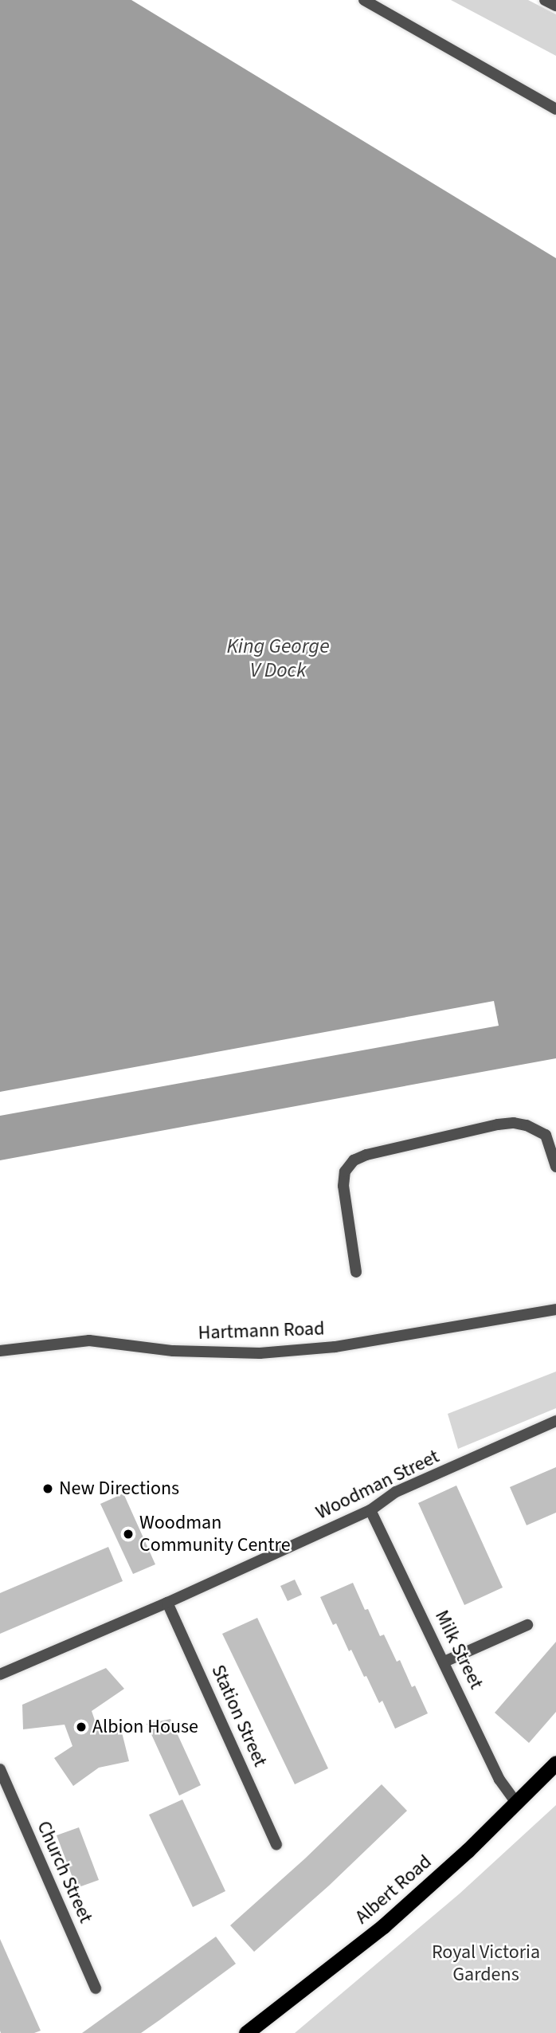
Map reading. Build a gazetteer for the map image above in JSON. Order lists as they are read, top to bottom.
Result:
{
  "streets": {
    "highway": ["Albert Road"],
    "street": [
      "Hartmann Road",
      "Woodman Street",
      "Milk Street",
      "Station Street",
      "Church Street"
    ]
  },
  "crossings": [
    ["Woodman Street", "Milk Street"],
    ["Woodman Street", "Station Street"],
    ["Milk Street", "Albert Road"]
  ],
  "water": ["King George V Dock"],
  "parks": ["Royal Victoria Gardens"],
  "places": ["New Directions", "Woodman Community Centre", "Albion House"]
}
